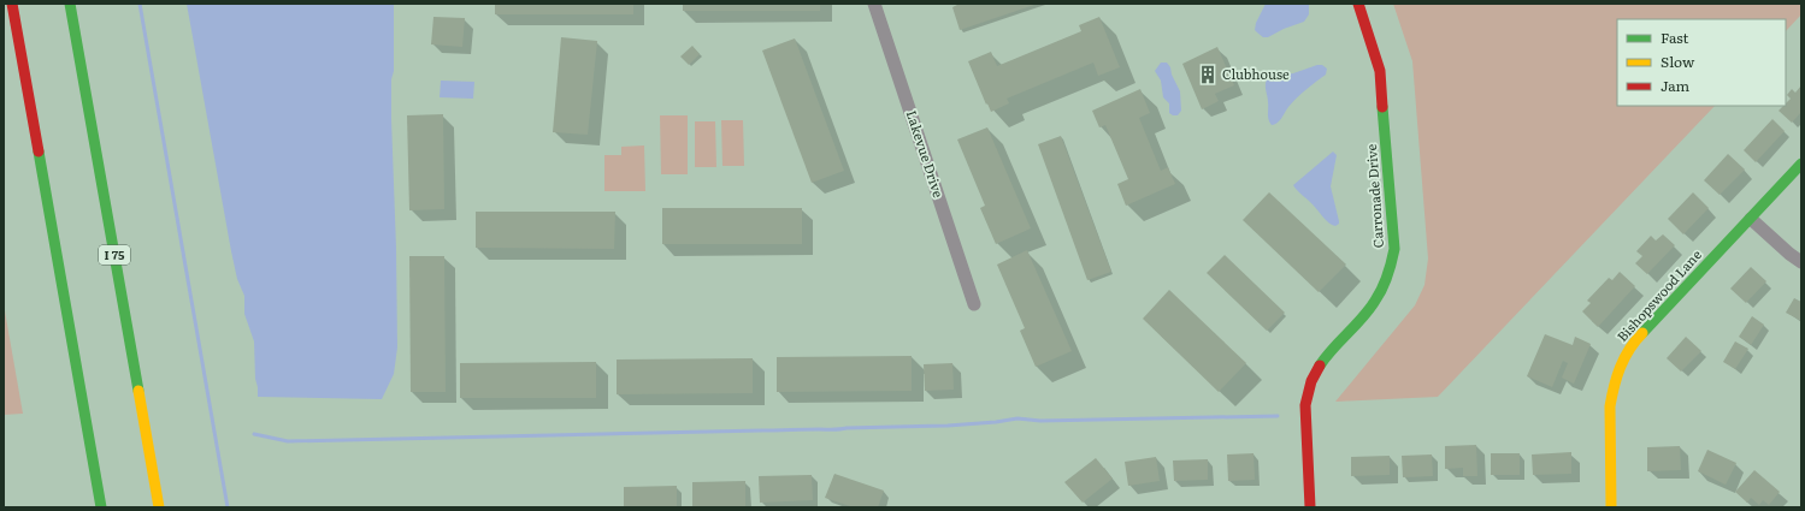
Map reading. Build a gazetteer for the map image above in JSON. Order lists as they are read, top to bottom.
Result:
{
  "streets": {
    "main road": ["Carronade Drive", "I 75", "Bishopswood Lane"],
    "street": ["Lakevue Drive"]
  },
  "places": {
    "building": ["Clubhouse"]
  },
  "legend": ["Fast", "Slow", "Jam"]
}
